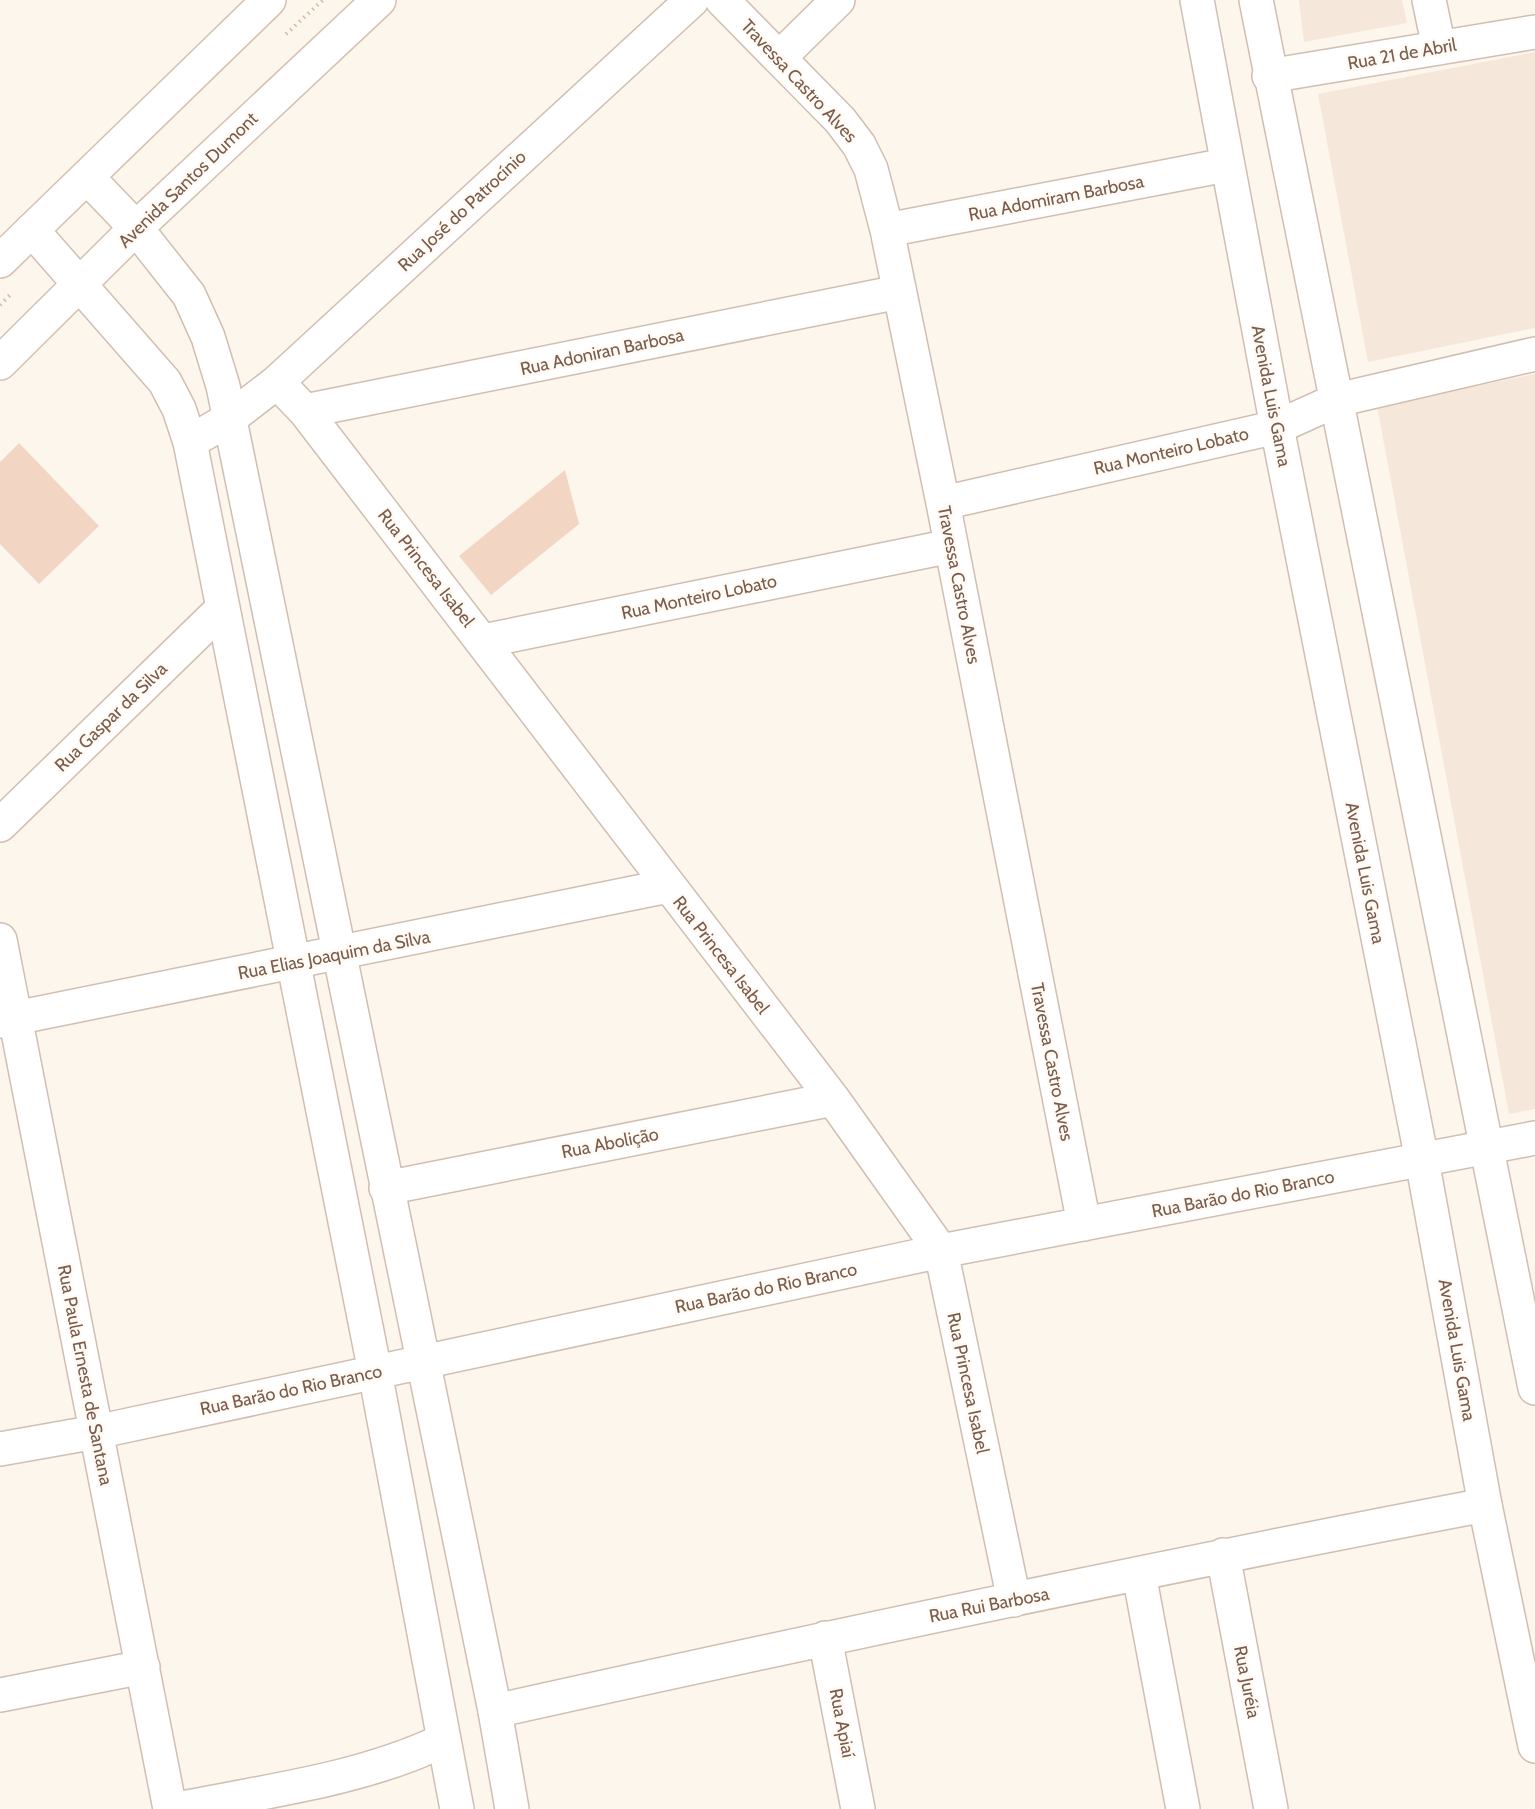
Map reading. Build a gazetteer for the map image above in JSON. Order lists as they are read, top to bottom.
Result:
{
  "streets": {
    "street": [
      "Rua 21 de Abril",
      "Travessa Castro Alves",
      "Avenida Santos Dumont",
      "Rua Adomiram Barbosa",
      "Rua José do Patrocínio",
      "Rua Adoniran Barbosa",
      "Avenida Luis Gama",
      "Rua Monteiro Lobato",
      "Rua Princesa Isabel",
      "Rua Gaspar da Silva",
      "Rua Elias Joaquim da Silva",
      "Rua Abolição",
      "Rua Barão do Rio Branco",
      "Rua Paula Ernesta de Santana",
      "Rua Rui Barbosa",
      "Rua Juréia",
      "Rua Apiaí"
    ]
  },
  "crossings": [
    ["Travessa Castro Alves", "Rua Adomiram Barbosa"],
    ["Travessa Castro Alves", "Rua Adoniran Barbosa"],
    ["Travessa Castro Alves", "Rua Monteiro Lobato"],
    ["Travessa Castro Alves", "Rua Barão do Rio Branco"],
    ["Rua Adomiram Barbosa", "Avenida Luis Gama"],
    ["Rua José do Patrocínio", "Rua Princesa Isabel"],
    ["Rua Adoniran Barbosa", "Rua Princesa Isabel"],
    ["Avenida Luis Gama", "Rua Monteiro Lobato"],
    ["Avenida Luis Gama", "Rua Barão do Rio Branco"],
    ["Avenida Luis Gama", "Rua Rui Barbosa"],
    ["Rua Monteiro Lobato", "Rua Princesa Isabel"],
    ["Rua Princesa Isabel", "Rua Elias Joaquim da Silva"],
    ["Rua Princesa Isabel", "Rua Abolição"],
    ["Rua Princesa Isabel", "Rua Barão do Rio Branco"],
    ["Rua Princesa Isabel", "Rua Rui Barbosa"],
    ["Rua Elias Joaquim da Silva", "Rua Paula Ernesta de Santana"],
    ["Rua Barão do Rio Branco", "Rua Paula Ernesta de Santana"],
    ["Rua Rui Barbosa", "Rua Juréia"],
    ["Rua Rui Barbosa", "Rua Apiaí"]
  ]
}
